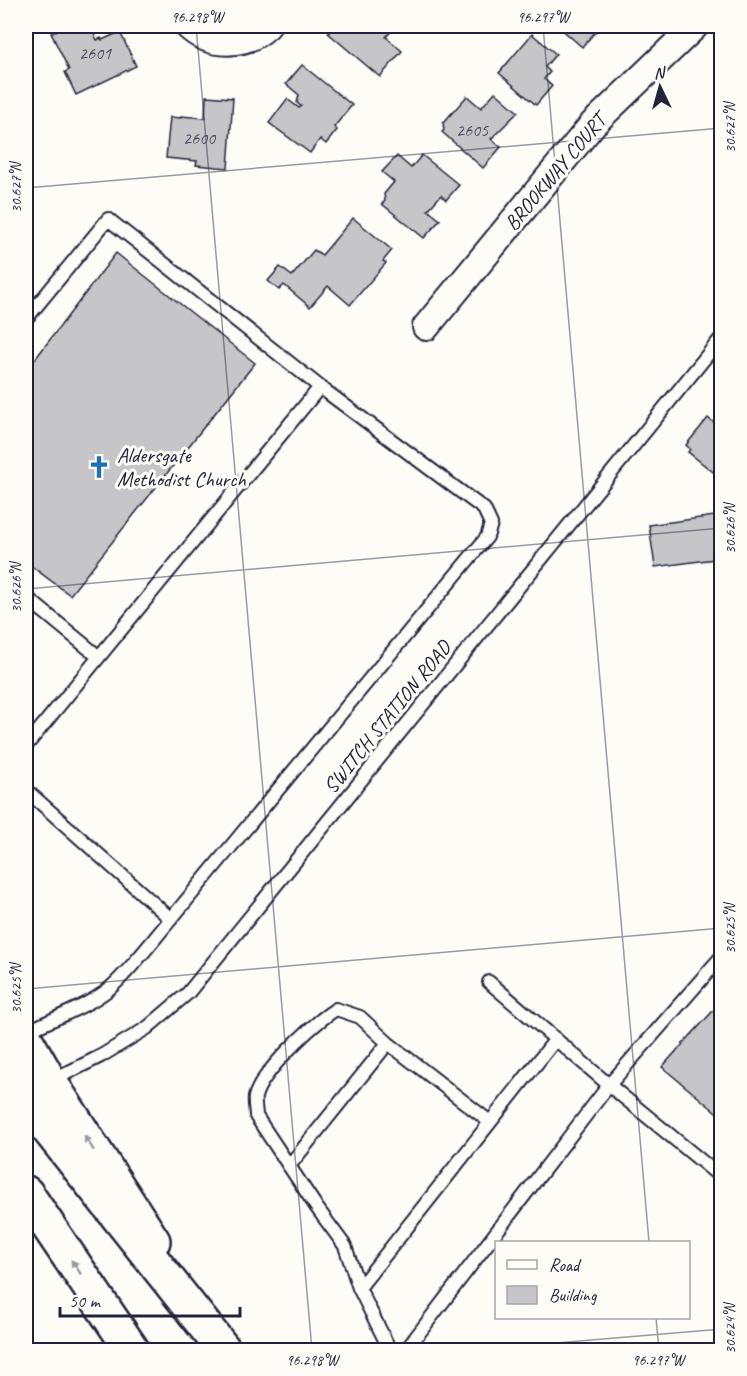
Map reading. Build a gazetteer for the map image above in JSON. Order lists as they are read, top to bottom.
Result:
{
  "streets": {
    "street": ["BROOKWAY COURT"],
    "lane": ["SWITCH STATION ROAD"]
  },
  "places": {
    "church": ["Aldersgate Methodist Church"]
  },
  "house_numbers": ["2601", "2605", "2600"],
  "legend": ["Road", "Building"],
  "scale_bar": "50 m",
  "north": "top",
  "coordinates": [
    "96.298°W",
    "96.297°W",
    "30.627°N",
    "30.626°N",
    "30.625°N",
    "30.624°N"
  ]
}
